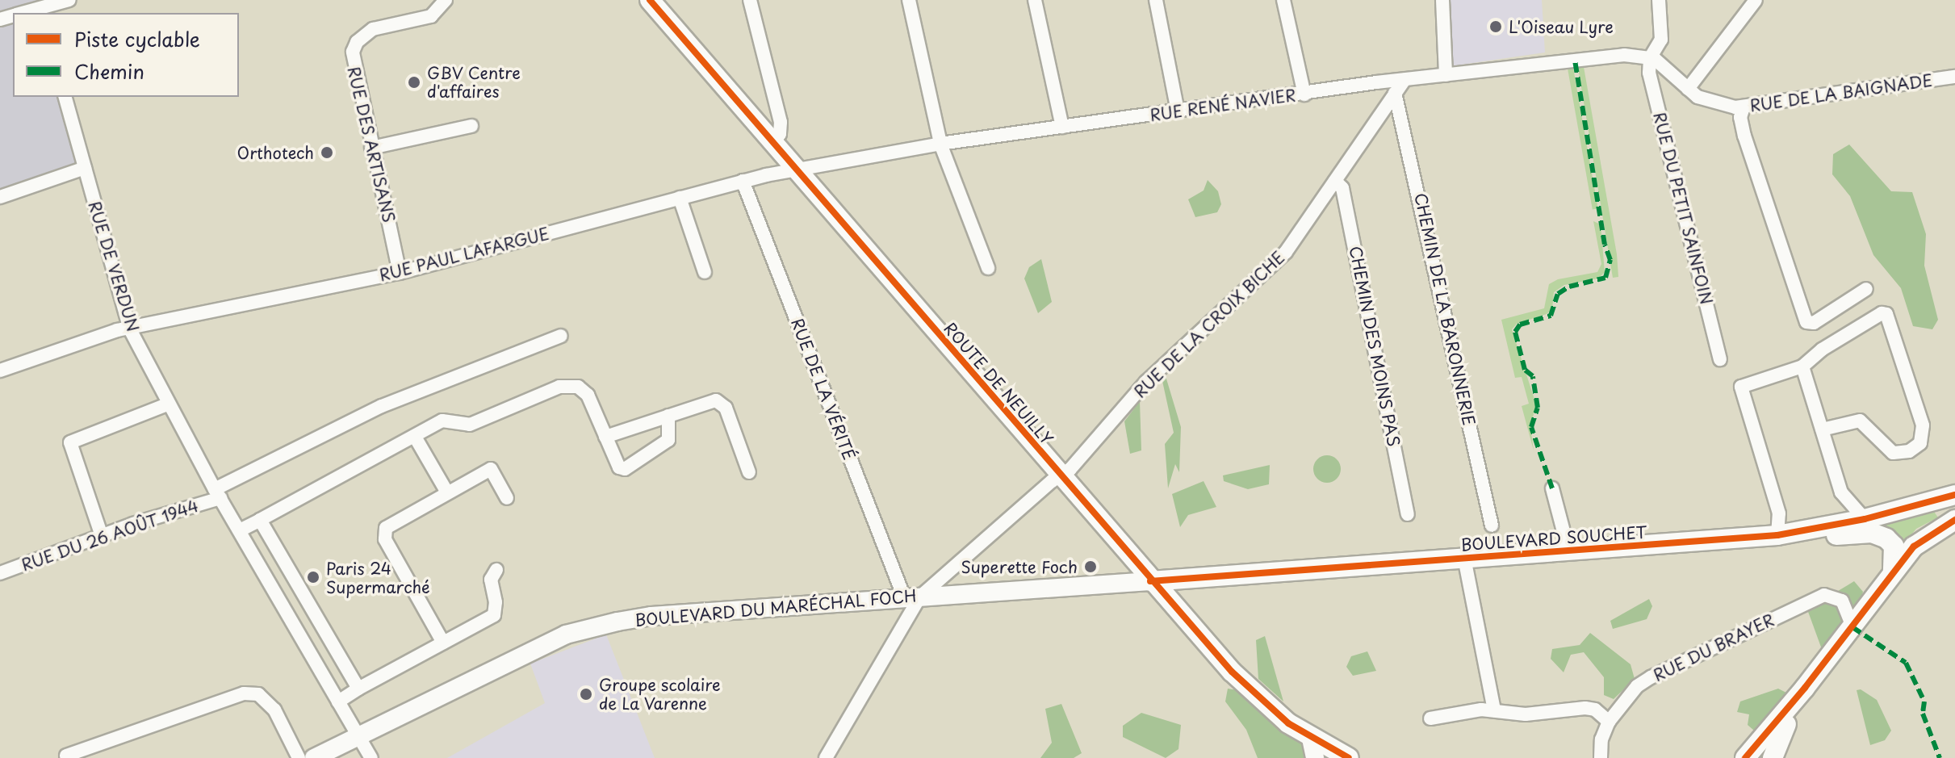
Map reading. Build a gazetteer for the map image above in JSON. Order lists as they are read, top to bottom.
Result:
{
  "streets": {
    "main road": ["ROUTE DE NEUILLY", "BOULEVARD SOUCHET", "BOULEVARD DU MARÉCHAL FOCH"],
    "street": [
      "RUE DE LA BAIGNADE",
      "RUE RENÉ NAVIER",
      "RUE DES ARTISANS",
      "RUE DU PETIT SAINFOIN",
      "RUE PAUL LAFARGUE",
      "RUE DE VERDUN",
      "CHEMIN DE LA BARONNERIE",
      "RUE DE LA CROIX BICHE",
      "CHEMIN DES MOINS PAS",
      "RUE DE LA VÉRITÉ",
      "RUE DU 26 AOÛT 1944",
      "RUE DU BRAYER"
    ]
  },
  "crossings": [
    ["RUE DE LA BAIGNADE", "RUE RENÉ NAVIER"],
    ["RUE DE LA BAIGNADE", "RUE DU PETIT SAINFOIN"],
    ["RUE RENÉ NAVIER", "RUE DU PETIT SAINFOIN"],
    ["RUE RENÉ NAVIER", "RUE PAUL LAFARGUE"],
    ["RUE RENÉ NAVIER", "RUE DE LA CROIX BICHE"],
    ["RUE RENÉ NAVIER", "ROUTE DE NEUILLY"],
    ["RUE DES ARTISANS", "RUE PAUL LAFARGUE"],
    ["RUE PAUL LAFARGUE", "RUE DE VERDUN"],
    ["RUE PAUL LAFARGUE", "ROUTE DE NEUILLY"],
    ["RUE PAUL LAFARGUE", "RUE DE LA VÉRITÉ"],
    ["RUE DE VERDUN", "RUE DU 26 AOÛT 1944"],
    ["RUE DE VERDUN", "BOULEVARD DU MARÉCHAL FOCH"],
    ["CHEMIN DE LA BARONNERIE", "RUE DE LA CROIX BICHE"],
    ["RUE DE LA CROIX BICHE", "CHEMIN DES MOINS PAS"],
    ["RUE DE LA CROIX BICHE", "ROUTE DE NEUILLY"],
    ["RUE DE LA CROIX BICHE", "RUE DE LA VÉRITÉ"],
    ["RUE DE LA CROIX BICHE", "BOULEVARD DU MARÉCHAL FOCH"],
    ["ROUTE DE NEUILLY", "BOULEVARD SOUCHET"],
    ["ROUTE DE NEUILLY", "BOULEVARD DU MARÉCHAL FOCH"],
    ["RUE DE LA VÉRITÉ", "BOULEVARD DU MARÉCHAL FOCH"],
    ["BOULEVARD SOUCHET", "BOULEVARD DU MARÉCHAL FOCH"]
  ],
  "places": [
    "L'Oiseau Lyre",
    "GBV Centre d'affaires",
    "Orthotech",
    "Superette Foch",
    "Paris 24 Supermarché",
    "Groupe scolaire de La Varenne"
  ],
  "legend": ["Piste cyclable", "Chemin"]
}
